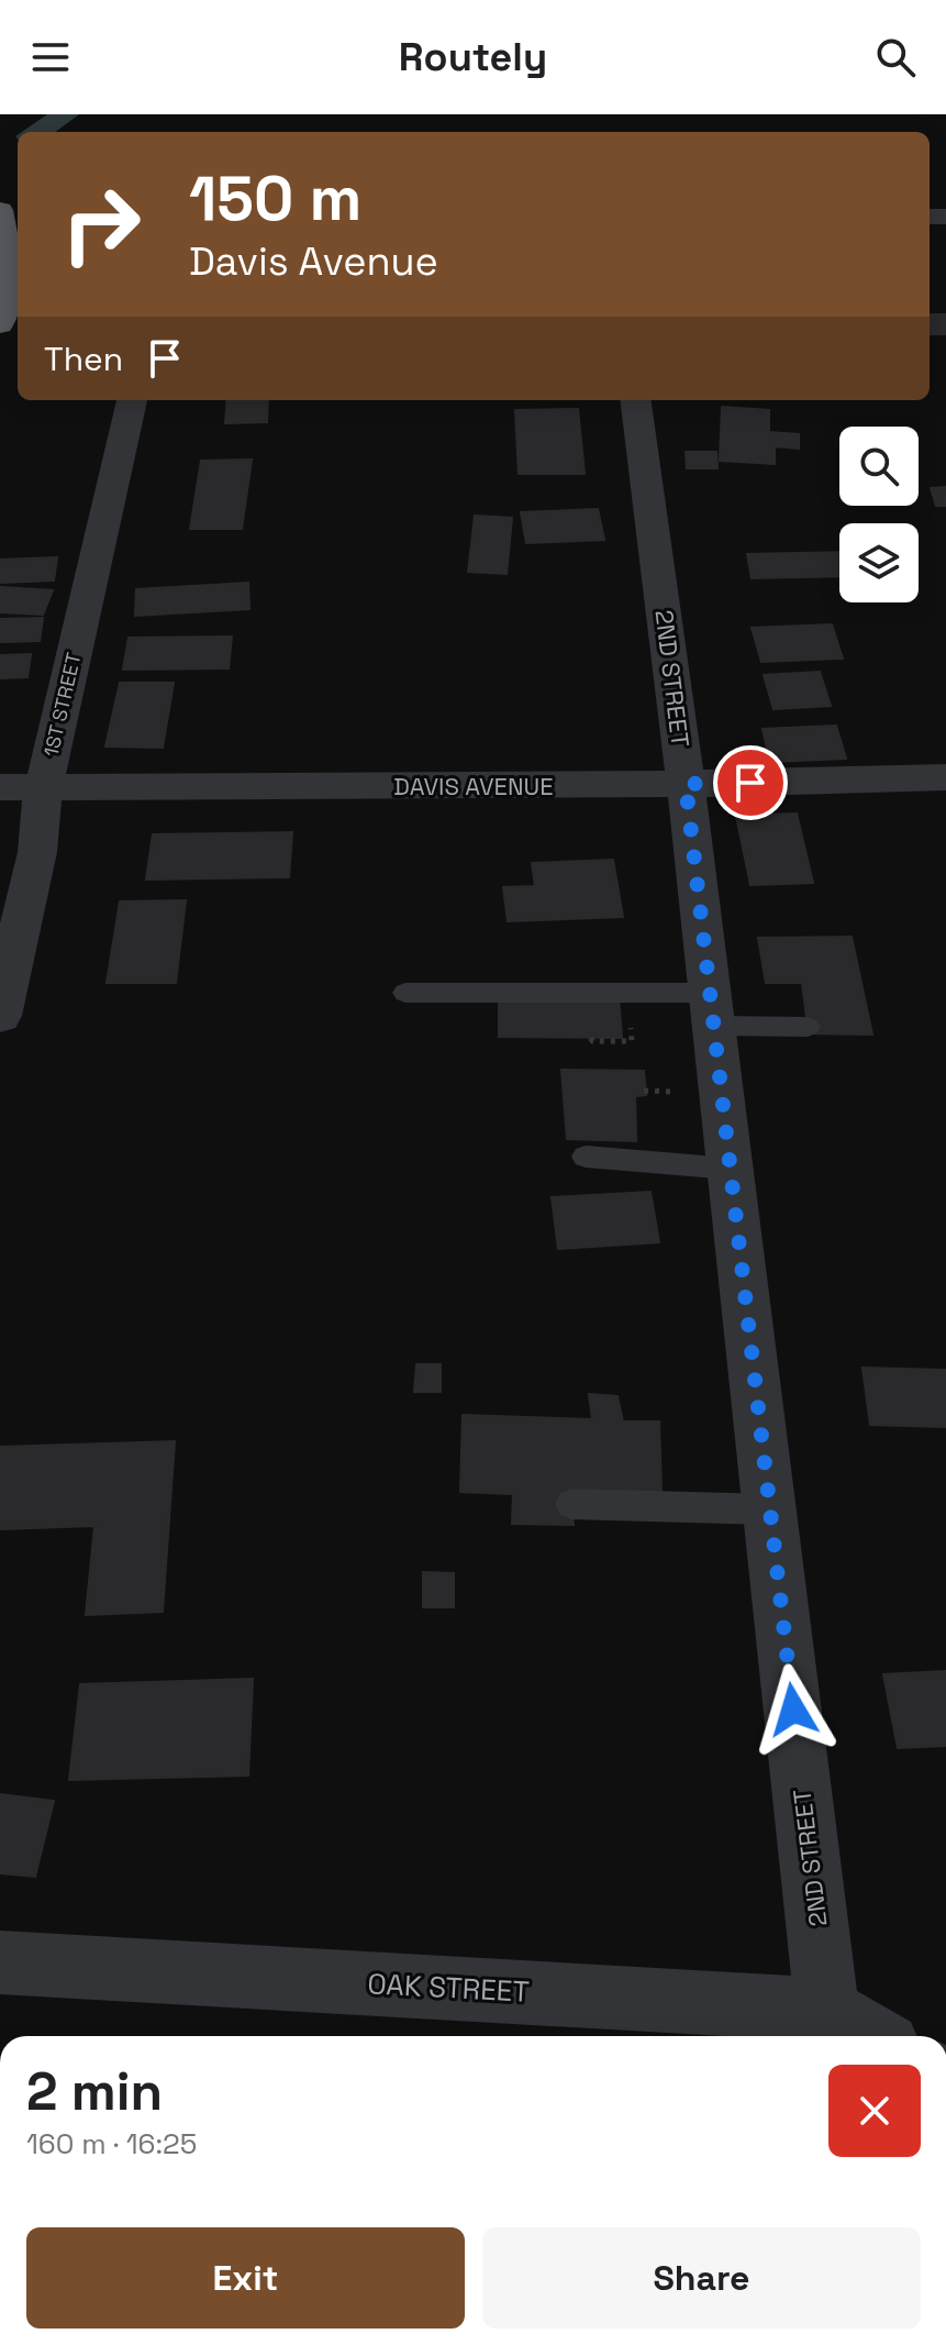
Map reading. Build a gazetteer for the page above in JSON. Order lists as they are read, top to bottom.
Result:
{
  "streets": {
    "street": [
      "2ND STREET",
      "1ST STREET",
      "DAVIS AVENUE",
      "OAK STREET"
    ]
  },
  "crossings": [
    ["2ND STREET", "DAVIS AVENUE"],
    ["2ND STREET", "OAK STREET"],
    ["1ST STREET", "DAVIS AVENUE"]
  ],
  "page": {
    "header": "Routely",
    "turn": ["150 m", "Davis Avenue"],
    "then": "Then",
    "heading": ["2 min", "160 m · 16:25"],
    "buttons": ["Exit", "Share"]
  }
}
